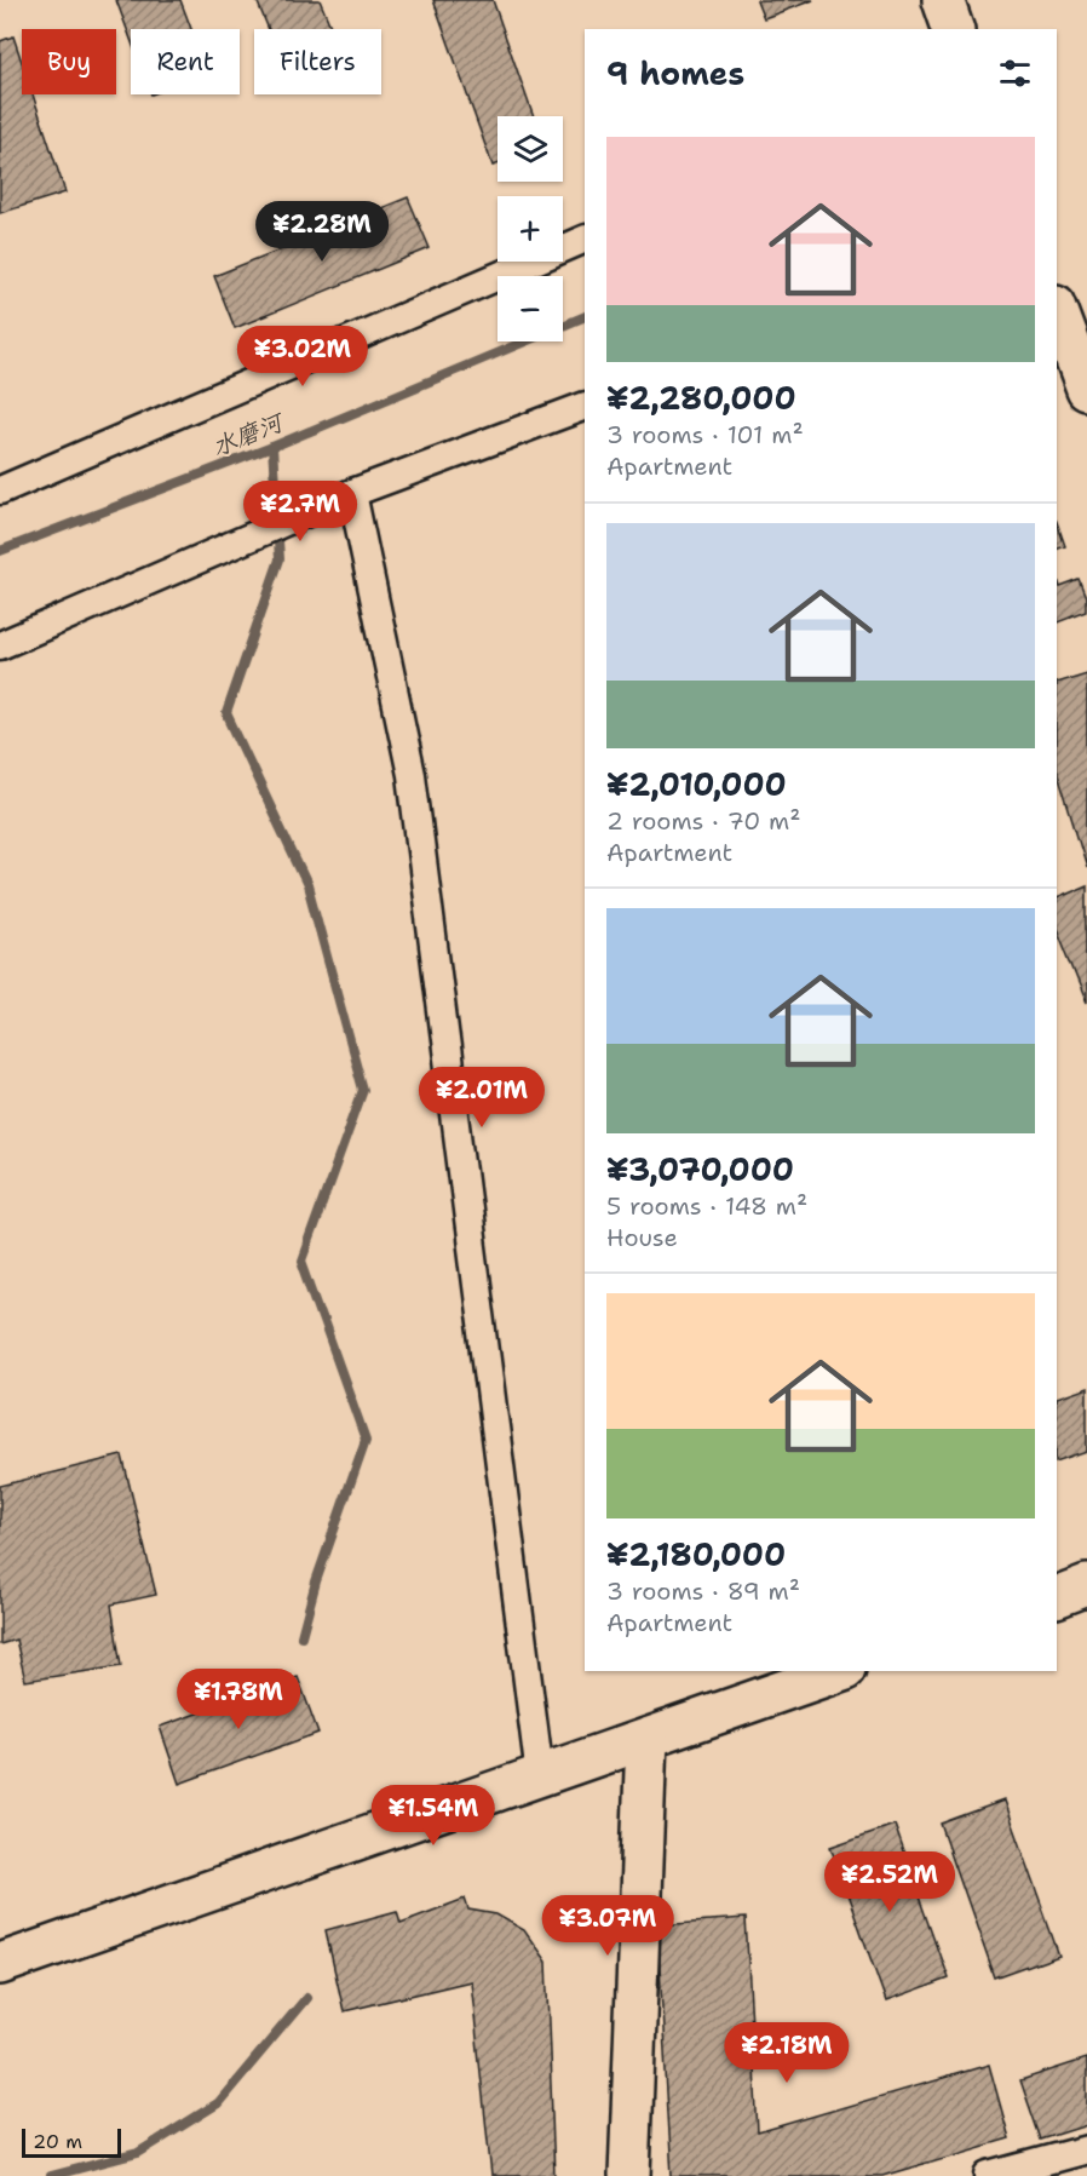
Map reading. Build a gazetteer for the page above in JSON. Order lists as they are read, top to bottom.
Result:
{
  "water": ["水磨河"],
  "scale_bar": "20 m",
  "page": {
    "chip": ["Buy", "Rent", "Filters"],
    "heading": "9 homes",
    "map_buttons": ["+", "−"],
    "list": [
      {
        "name": "¥2,280,000",
        "note": "3 rooms · 101 m² · Apartment"
      },
      {
        "name": "¥2,010,000",
        "note": "2 rooms · 70 m² · Apartment"
      },
      {
        "name": "¥3,070,000",
        "note": "5 rooms · 148 m² · House"
      },
      {
        "name": "¥2,180,000",
        "note": "3 rooms · 89 m² · Apartment"
      }
    ],
    "price": [
      "¥2.28M",
      "¥3.02M",
      "¥2.7M",
      "¥2.01M",
      "¥1.78M",
      "¥1.54M",
      "¥2.52M",
      "¥3.07M",
      "¥2.18M"
    ],
    "scale": "20 m"
  }
}
